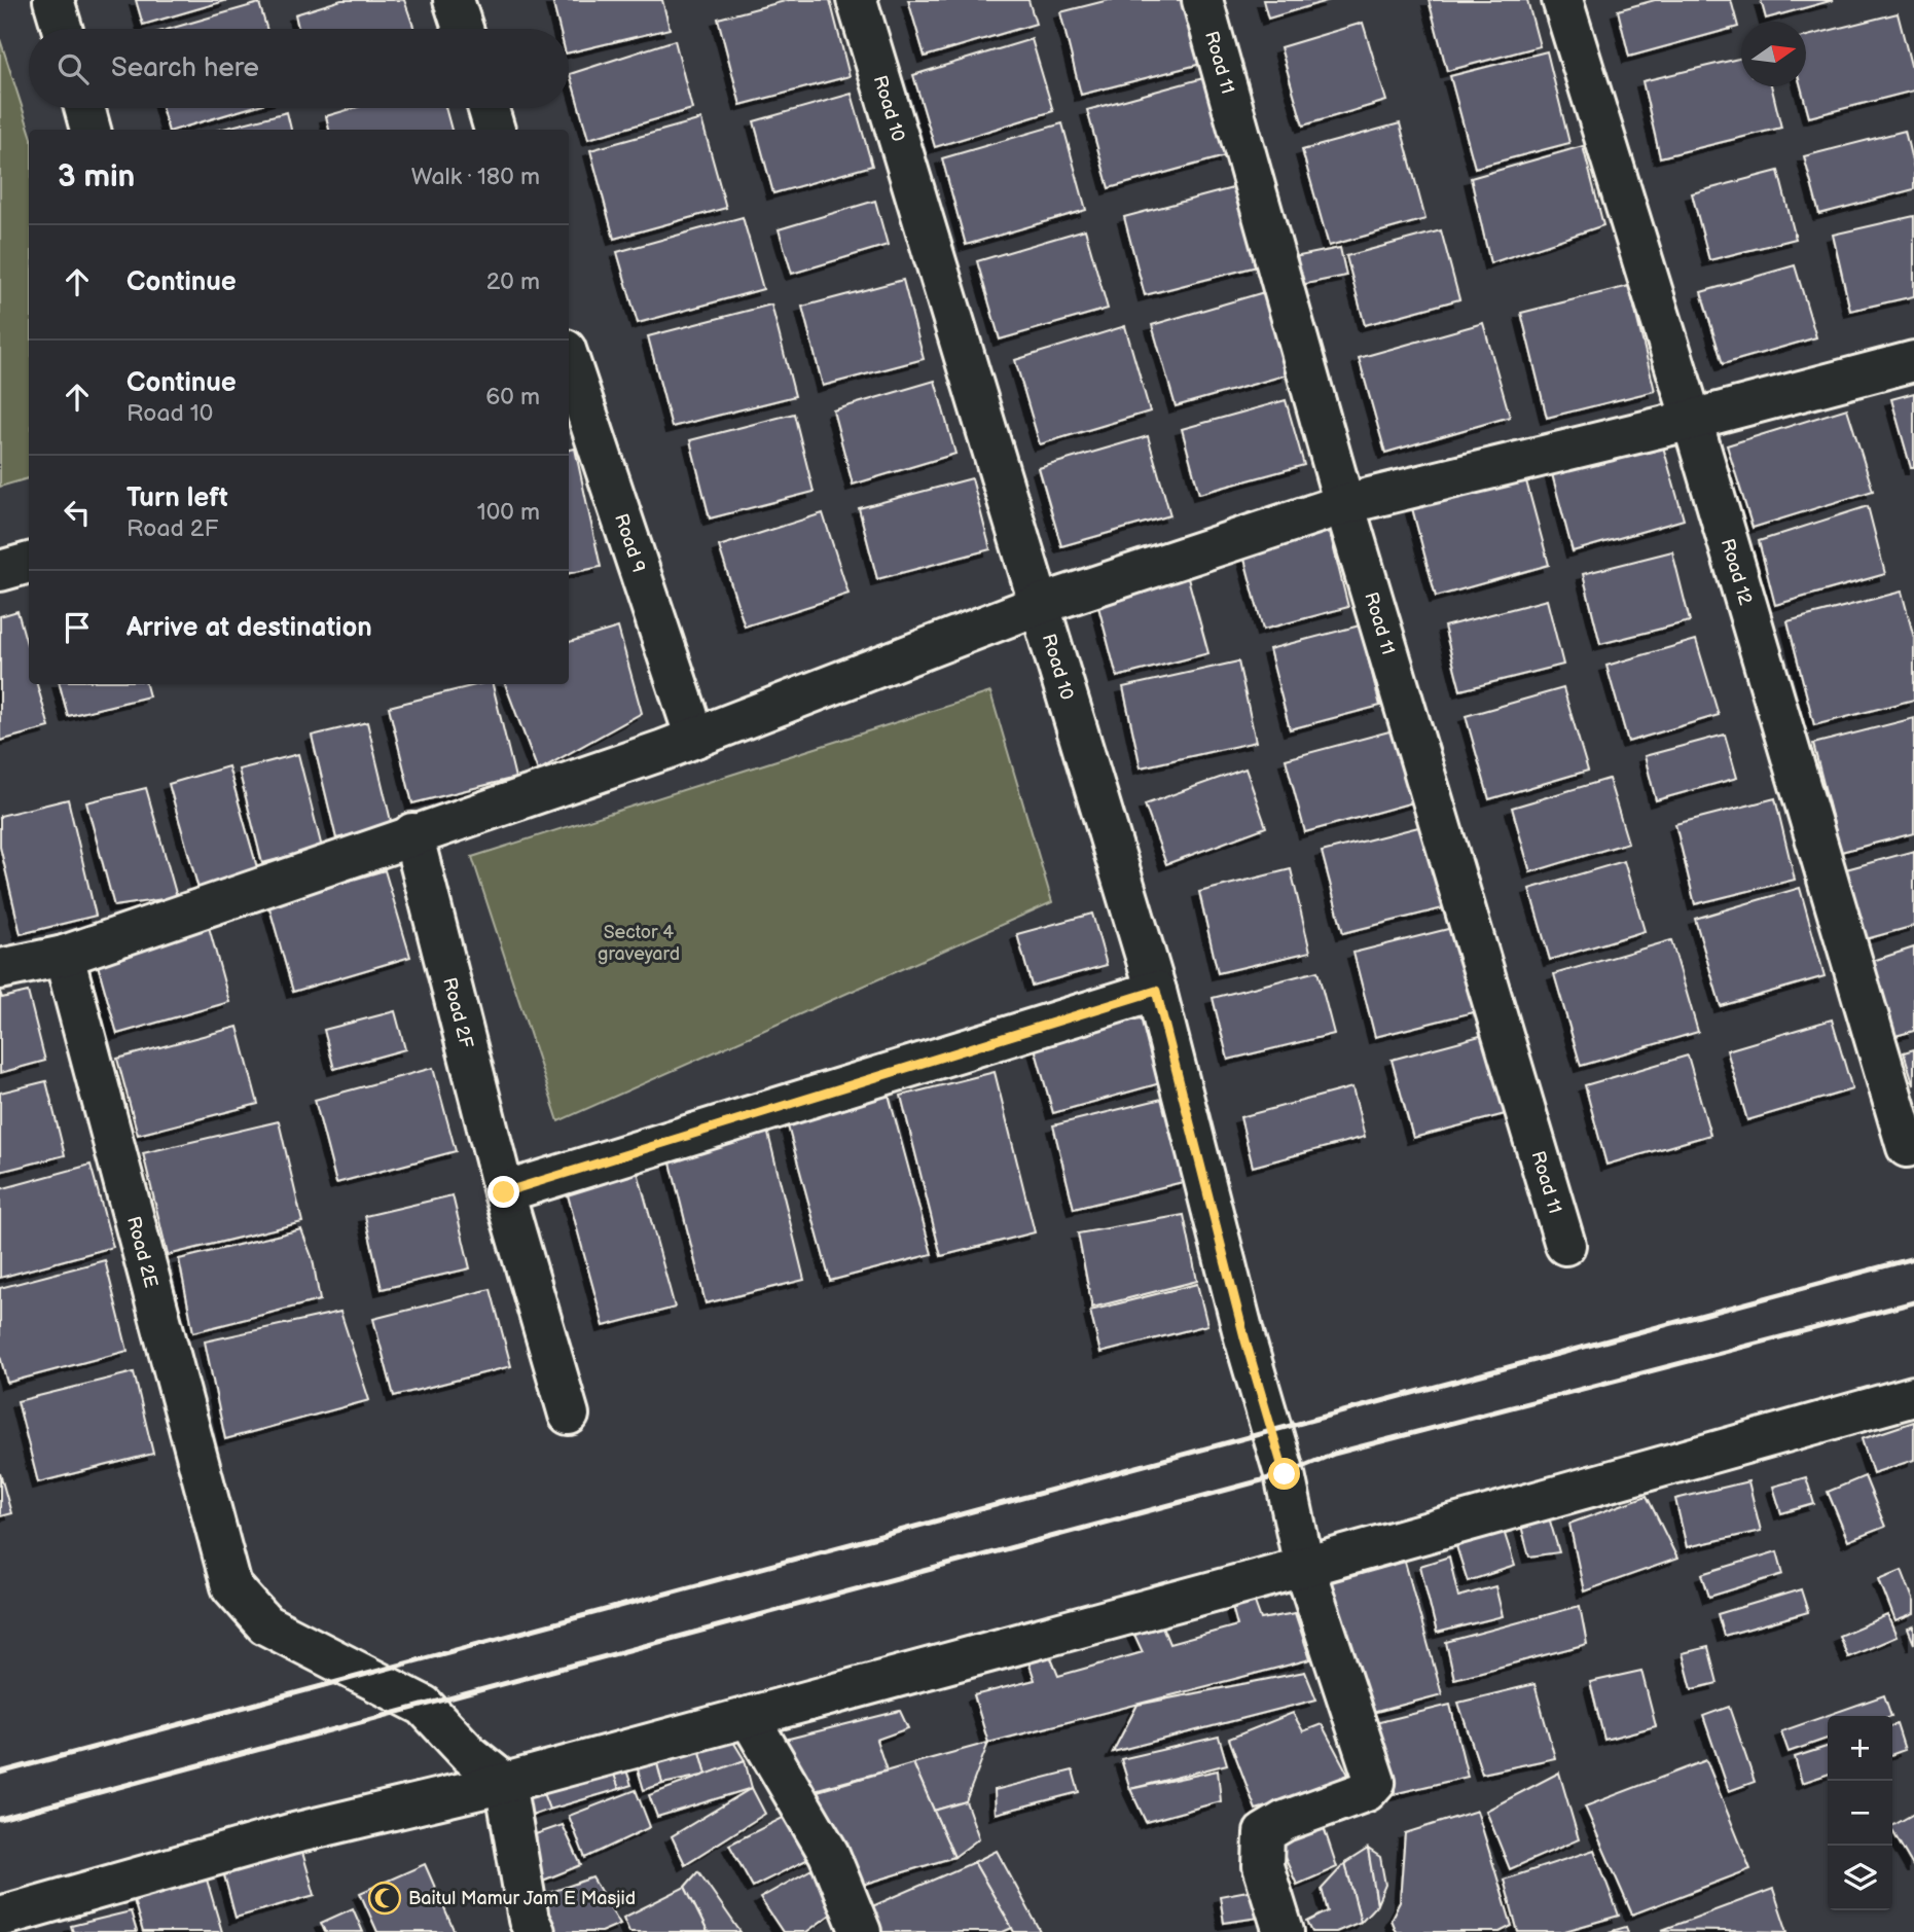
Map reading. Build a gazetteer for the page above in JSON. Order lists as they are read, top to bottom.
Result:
{
  "streets": {
    "street": [
      "Road 11",
      "Road 10",
      "Road 9",
      "Road 12",
      "Road 2F",
      "Road 2E"
    ]
  },
  "parks": ["Sector 4 graveyard"],
  "places": {
    "mosque": ["Baitul Mamur Jam E Masjid"]
  },
  "north": "right",
  "page": {
    "search": "Search here",
    "heading": ["3 min", "Walk · 180 m"],
    "list": [
      ["Continue", "20 m"],
      ["Continue", "Road 10", "60 m"],
      ["Turn left", "Road 2F", "100 m"],
      "Arrive at destination"
    ],
    "map_buttons": ["+", "−"]
  }
}
